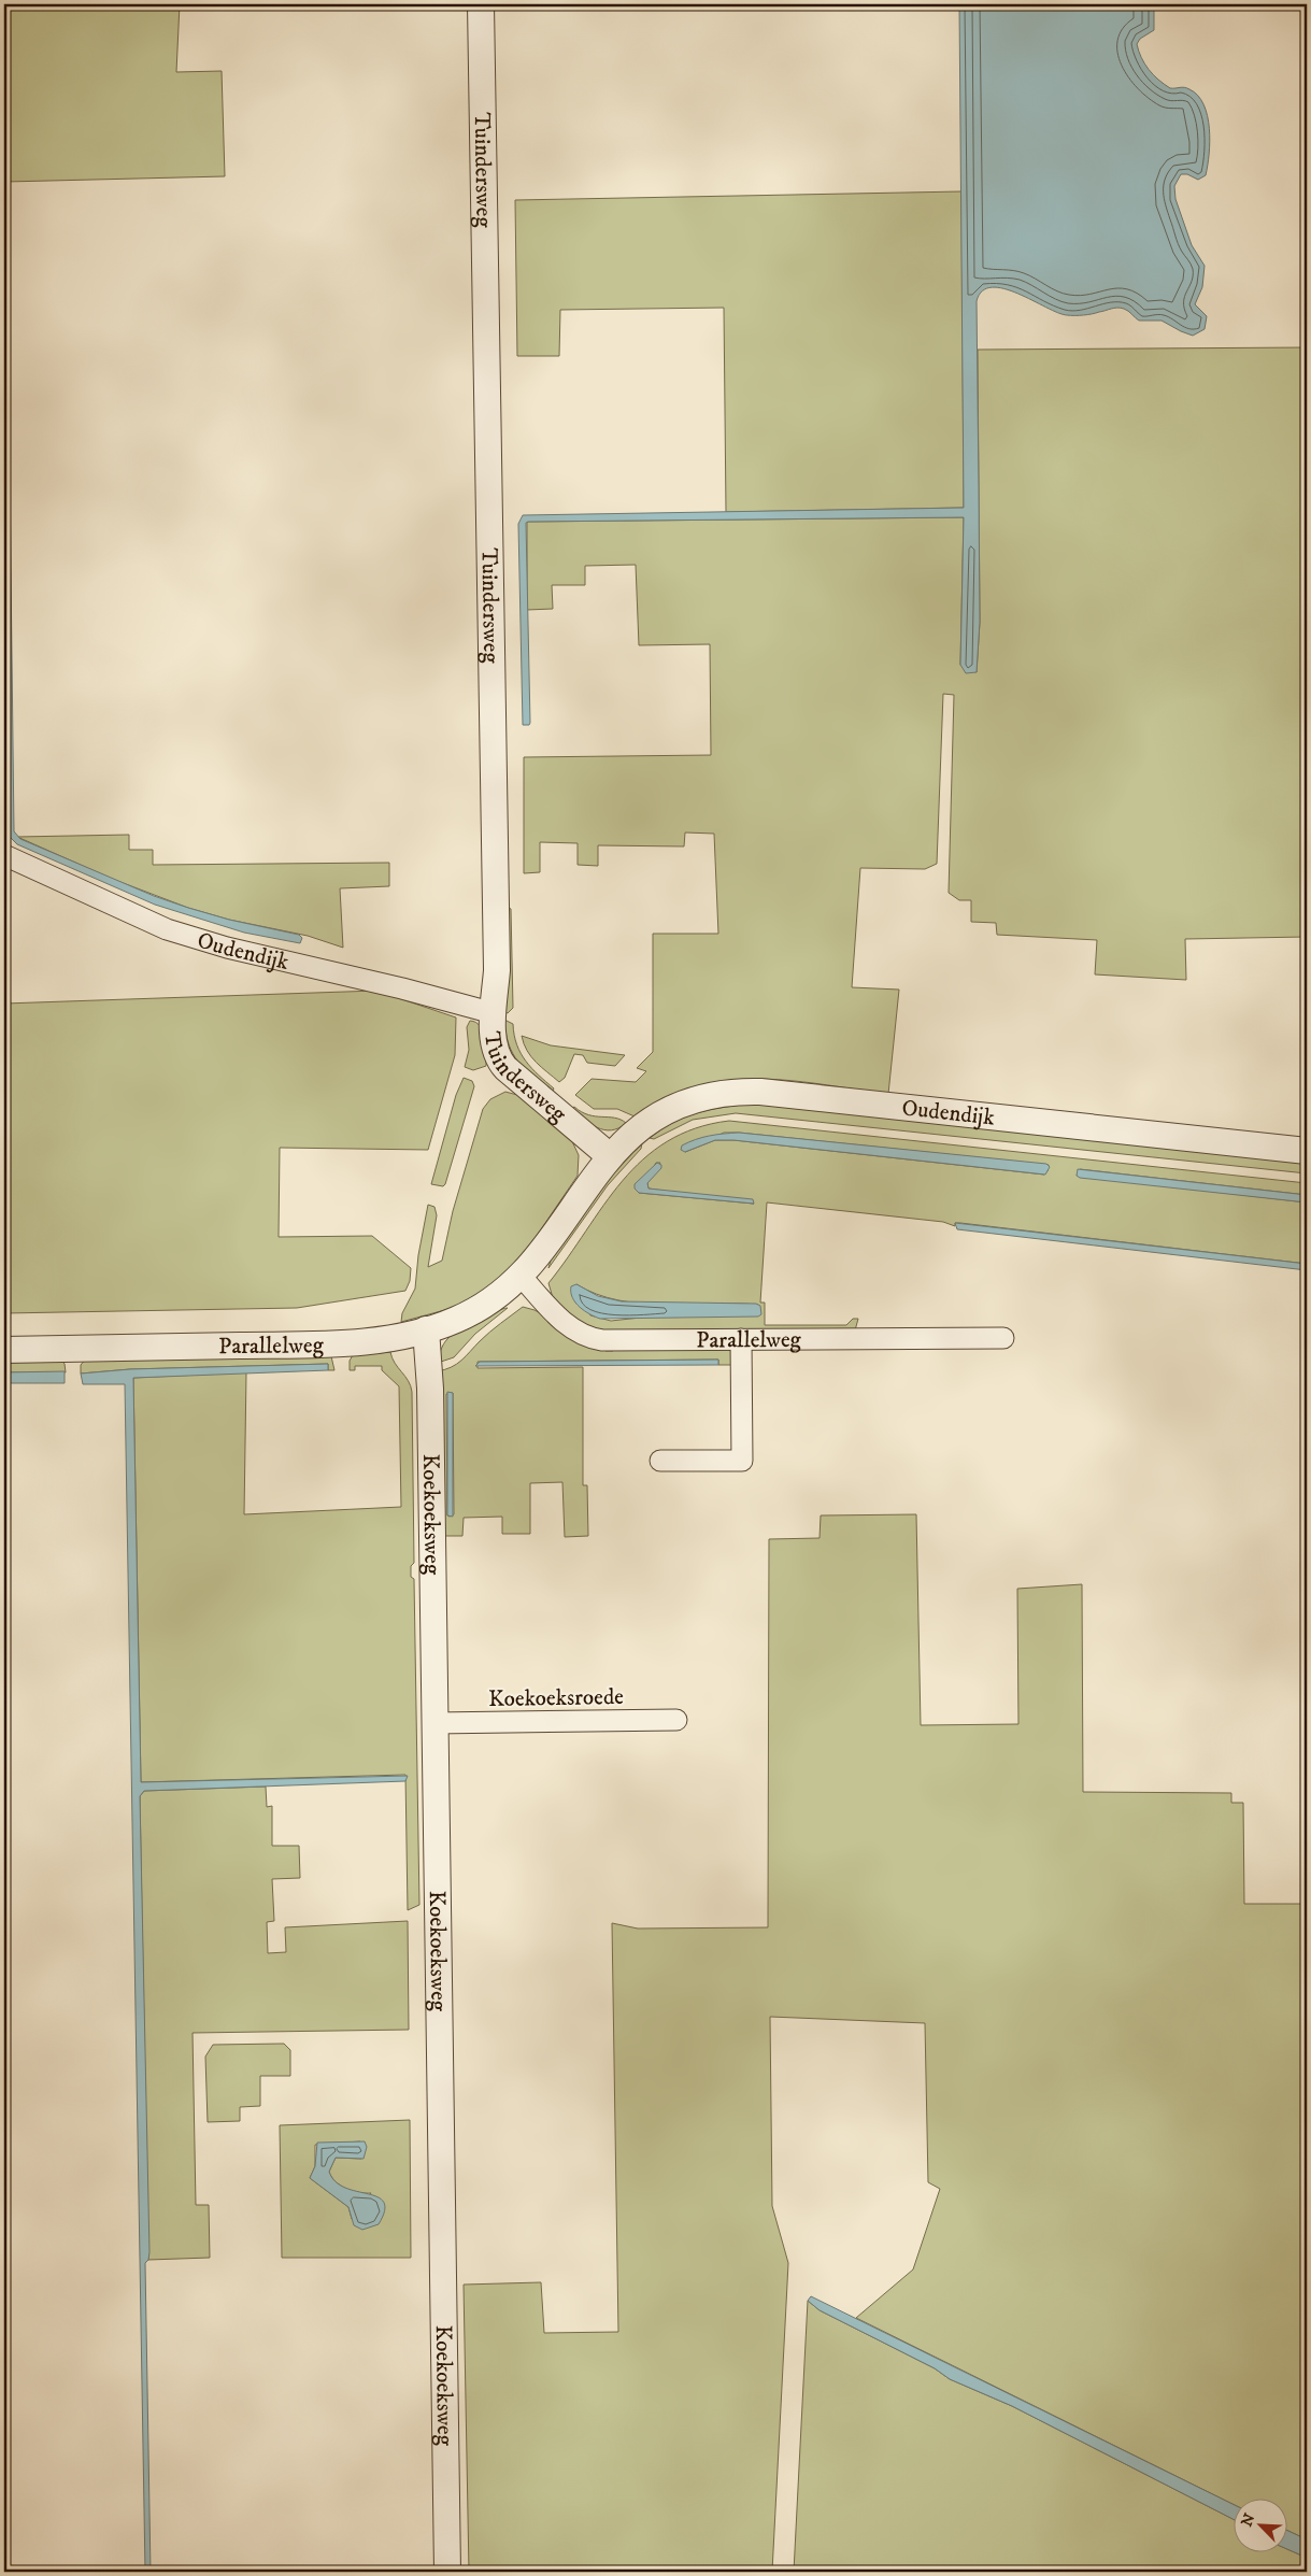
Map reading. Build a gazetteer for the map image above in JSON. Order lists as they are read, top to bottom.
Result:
{
  "streets": {
    "street": [
      "Tuindersweg",
      "Oudendijk",
      "Parallelweg",
      "Koekoeksweg",
      "Koekoeksroede"
    ]
  },
  "crossings": [
    ["Tuindersweg", "Oudendijk"],
    ["Tuindersweg", "Parallelweg"],
    ["Oudendijk", "Parallelweg"],
    ["Parallelweg", "Koekoeksweg"],
    ["Koekoeksweg", "Koekoeksroede"]
  ],
  "north": "top left"
}
